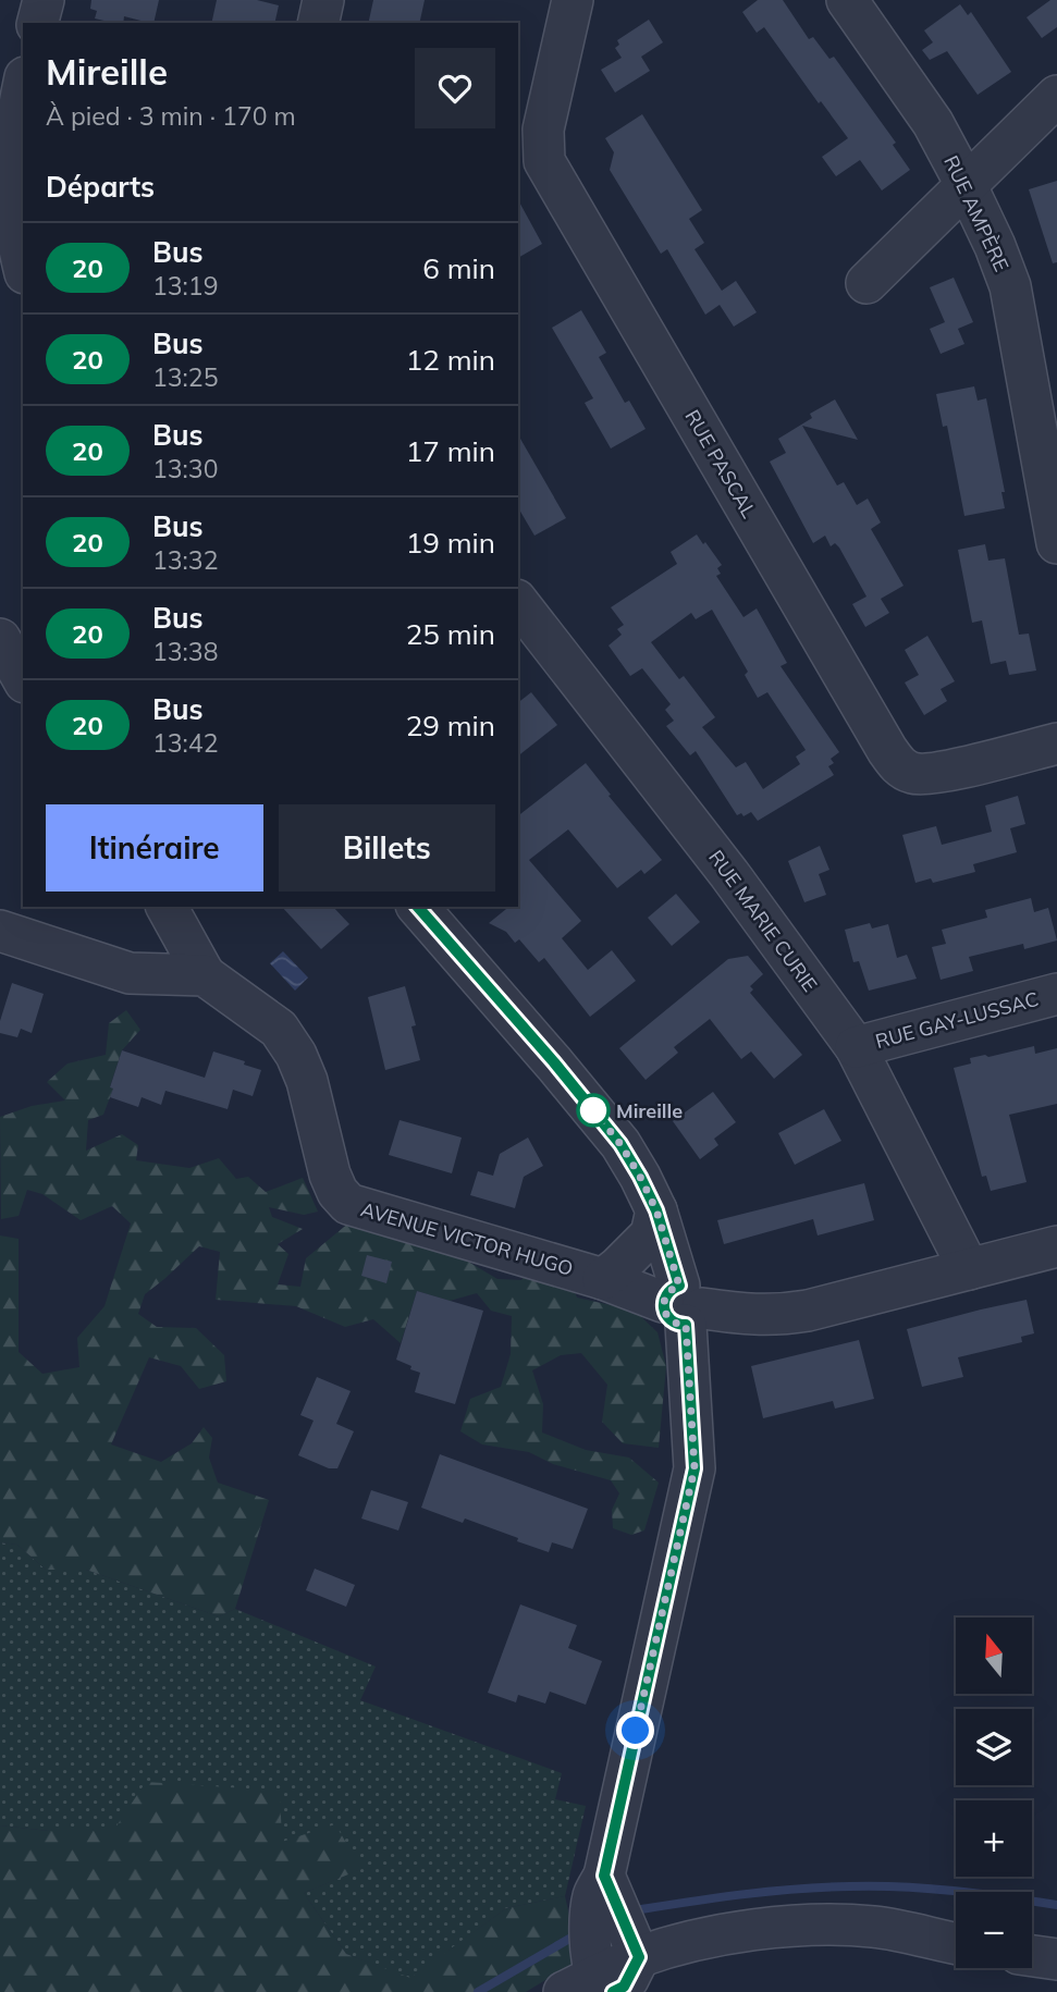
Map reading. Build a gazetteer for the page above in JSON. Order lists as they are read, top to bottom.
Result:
{
  "streets": {
    "street": [
      "RUE AMPÈRE",
      "RUE PASCAL",
      "RUE MARIE CURIE",
      "RUE GAY-LUSSAC",
      "AVENUE VICTOR HUGO"
    ]
  },
  "crossings": [
    ["RUE MARIE CURIE", "RUE GAY-LUSSAC"],
    ["RUE MARIE CURIE", "AVENUE VICTOR HUGO"]
  ],
  "places": ["Mireille"],
  "lines": ["bus line 20"],
  "north": "top",
  "page": {
    "heading": [
      ["Mireille", "À pied · 3 min · 170 m"],
      "Départs"
    ],
    "list": [
      {
        "mark": "20",
        "name": "Bus",
        "note": "13:19",
        "value": "6 min"
      },
      {
        "mark": "20",
        "name": "Bus",
        "note": "13:25",
        "value": "12 min"
      },
      {
        "mark": "20",
        "name": "Bus",
        "note": "13:30",
        "value": "17 min"
      },
      {
        "mark": "20",
        "name": "Bus",
        "note": "13:32",
        "value": "19 min"
      },
      {
        "mark": "20",
        "name": "Bus",
        "note": "13:38",
        "value": "25 min"
      },
      {
        "mark": "20",
        "name": "Bus",
        "note": "13:42",
        "value": "29 min"
      }
    ],
    "buttons": ["Itinéraire", "Billets"],
    "map_buttons": ["+", "−"]
  }
}
